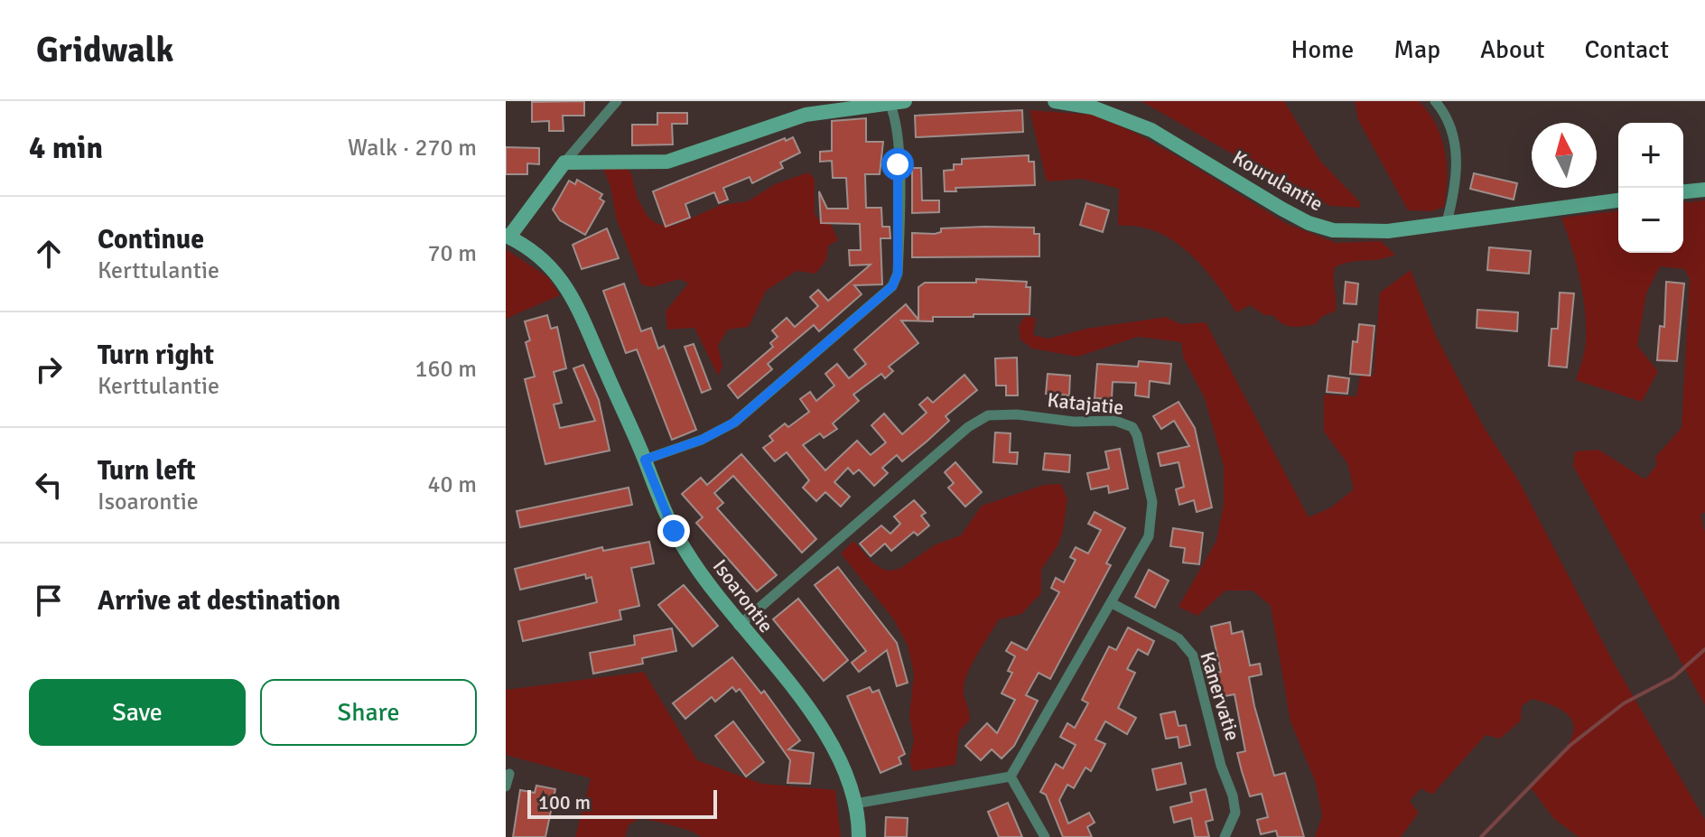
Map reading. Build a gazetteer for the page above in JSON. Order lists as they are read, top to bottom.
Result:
{
  "streets": {
    "street": [
      "Kourulantie",
      "Katajatie",
      "Isoarontie",
      "Kanervatie"
    ]
  },
  "crossings": [
    ["Katajatie", "Isoarontie"],
    ["Katajatie", "Kanervatie"]
  ],
  "scale_bar": "100 m",
  "north": "top",
  "page": {
    "header": "Gridwalk",
    "nav": [
      "Home",
      "Map",
      "About",
      "Contact"
    ],
    "heading": ["4 min", "Walk · 270 m"],
    "map_buttons": ["+", "−"],
    "list": [
      ["Continue", "Kerttulantie", "70 m"],
      ["Turn right", "Kerttulantie", "160 m"],
      ["Turn left", "Isoarontie", "40 m"],
      "Arrive at destination"
    ],
    "buttons": ["Save", "Share"],
    "scale": "100 m"
  }
}
